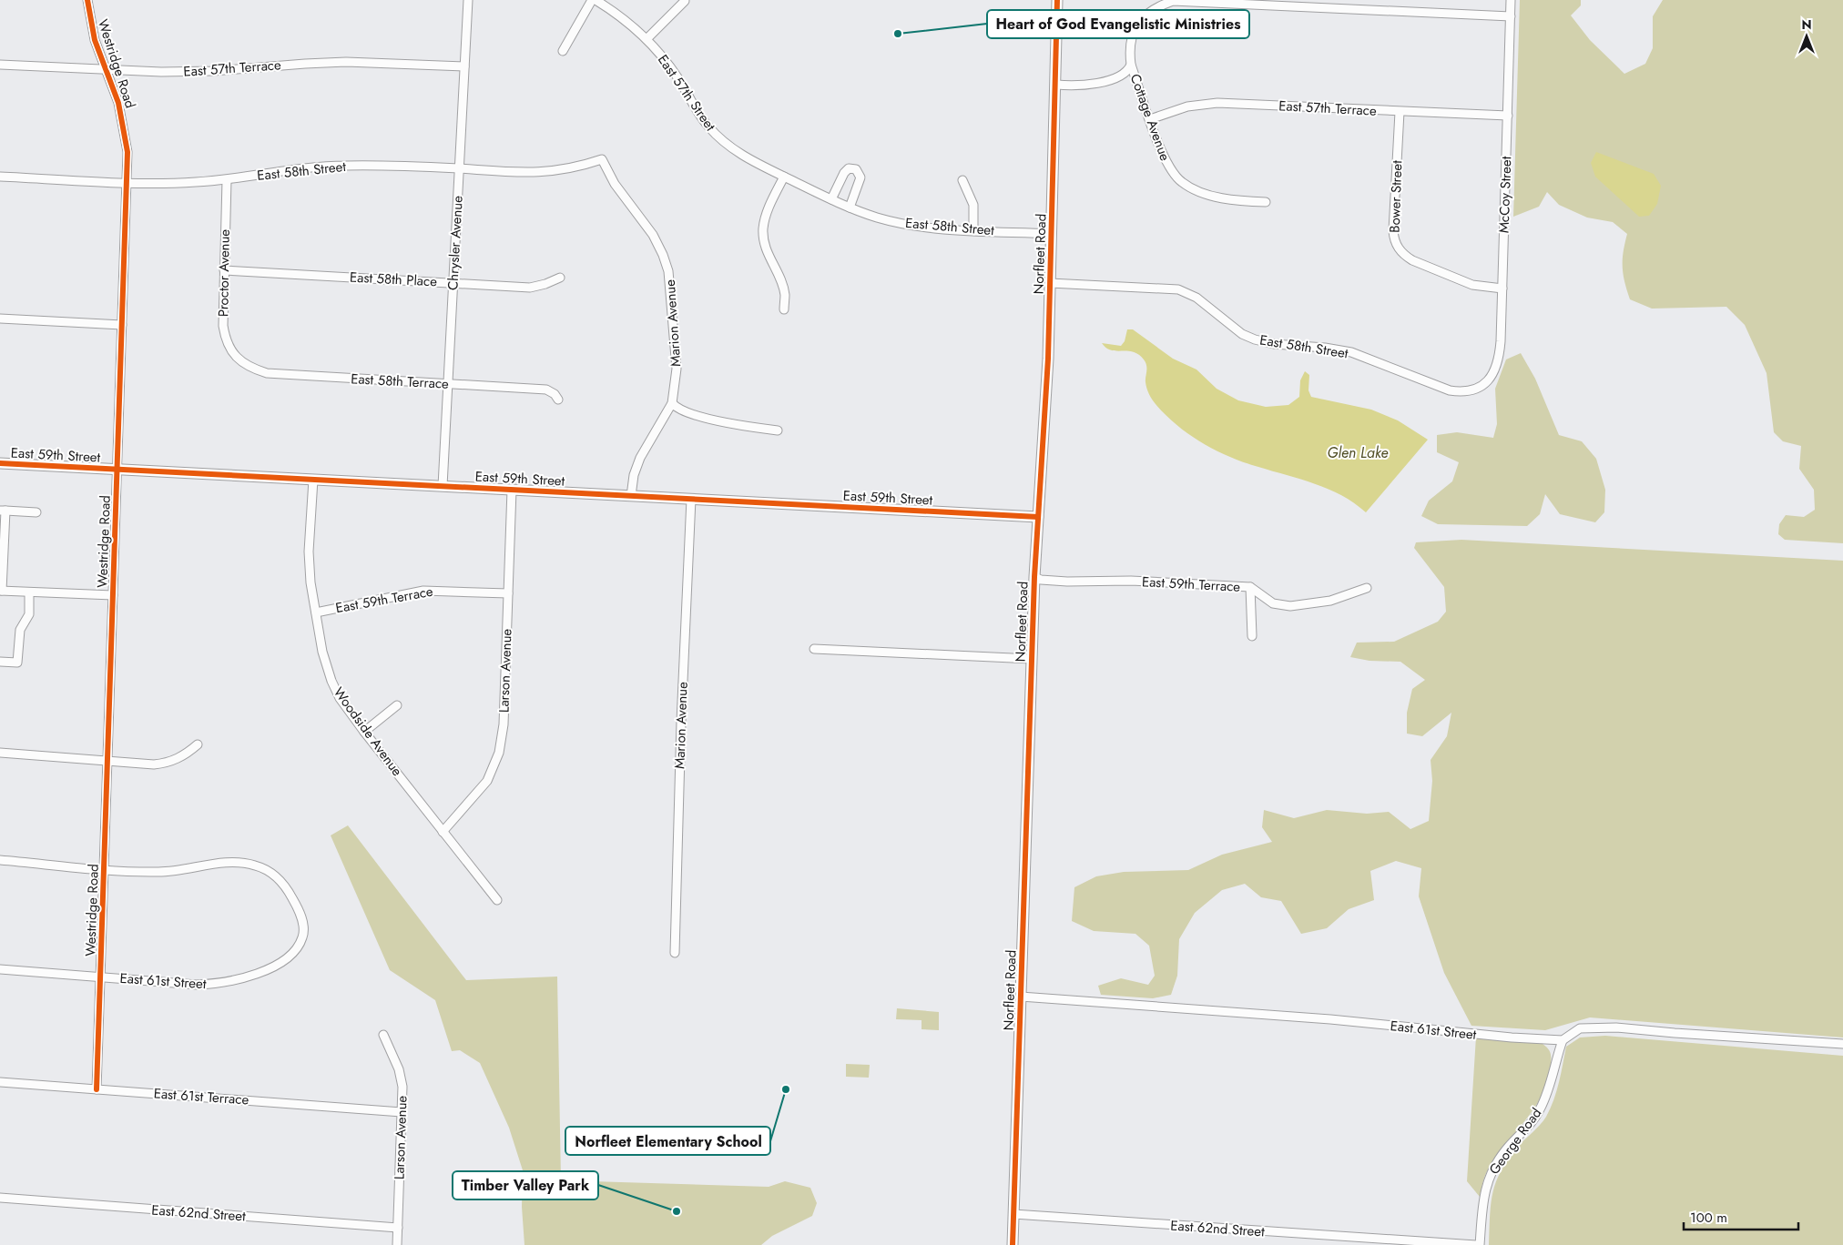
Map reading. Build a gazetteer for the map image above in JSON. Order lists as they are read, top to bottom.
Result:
{
  "streets": {
    "street": [
      "Westridge Road",
      "East 57th Terrace",
      "East 57th Street",
      "Cottage Avenue",
      "East 58th Street",
      "McCoy Street",
      "Bower Street",
      "Chrysler Avenue",
      "Norfleet Road",
      "Proctor Avenue",
      "East 58th Place",
      "Marion Avenue",
      "East 58th Terrace",
      "East 59th Street",
      "East 59th Terrace",
      "Larson Avenue",
      "Woodside Avenue",
      "East 61st Street",
      "East 61st Terrace",
      "George Road",
      "East 62nd Street"
    ]
  },
  "crossings": [
    ["Westridge Road", "East 57th Terrace"],
    ["Westridge Road", "East 58th Street"],
    ["Westridge Road", "East 59th Street"],
    ["Westridge Road", "East 61st Street"],
    ["Westridge Road", "East 61st Terrace"],
    ["East 57th Terrace", "Cottage Avenue"],
    ["East 57th Terrace", "McCoy Street"],
    ["East 57th Terrace", "Bower Street"],
    ["East 57th Terrace", "Chrysler Avenue"],
    ["East 57th Street", "East 58th Street"],
    ["Cottage Avenue", "McCoy Street"],
    ["East 58th Street", "McCoy Street"],
    ["East 58th Street", "Chrysler Avenue"],
    ["East 58th Street", "Norfleet Road"],
    ["East 58th Street", "Proctor Avenue"],
    ["East 58th Street", "Marion Avenue"],
    ["McCoy Street", "Bower Street"],
    ["Chrysler Avenue", "East 58th Place"],
    ["Chrysler Avenue", "East 58th Terrace"],
    ["Chrysler Avenue", "East 59th Street"],
    ["Norfleet Road", "East 59th Street"],
    ["Norfleet Road", "East 59th Terrace"],
    ["Norfleet Road", "East 61st Street"],
    ["Norfleet Road", "East 62nd Street"],
    ["Proctor Avenue", "East 58th Place"],
    ["Proctor Avenue", "East 58th Terrace"],
    ["Marion Avenue", "East 59th Street"],
    ["East 59th Street", "Larson Avenue"],
    ["East 59th Street", "Woodside Avenue"],
    ["East 59th Terrace", "Larson Avenue"],
    ["East 59th Terrace", "Woodside Avenue"],
    ["Larson Avenue", "Woodside Avenue"],
    ["Larson Avenue", "East 61st Terrace"],
    ["Larson Avenue", "East 62nd Street"],
    ["East 61st Street", "George Road"],
    ["George Road", "East 62nd Street"]
  ],
  "water": ["Glen Lake"],
  "places": ["Heart of God Evangelistic Ministries", "Norfleet Elementary School", "Timber Valley Park"],
  "scale_bar": "100 m",
  "north": "top"
}
